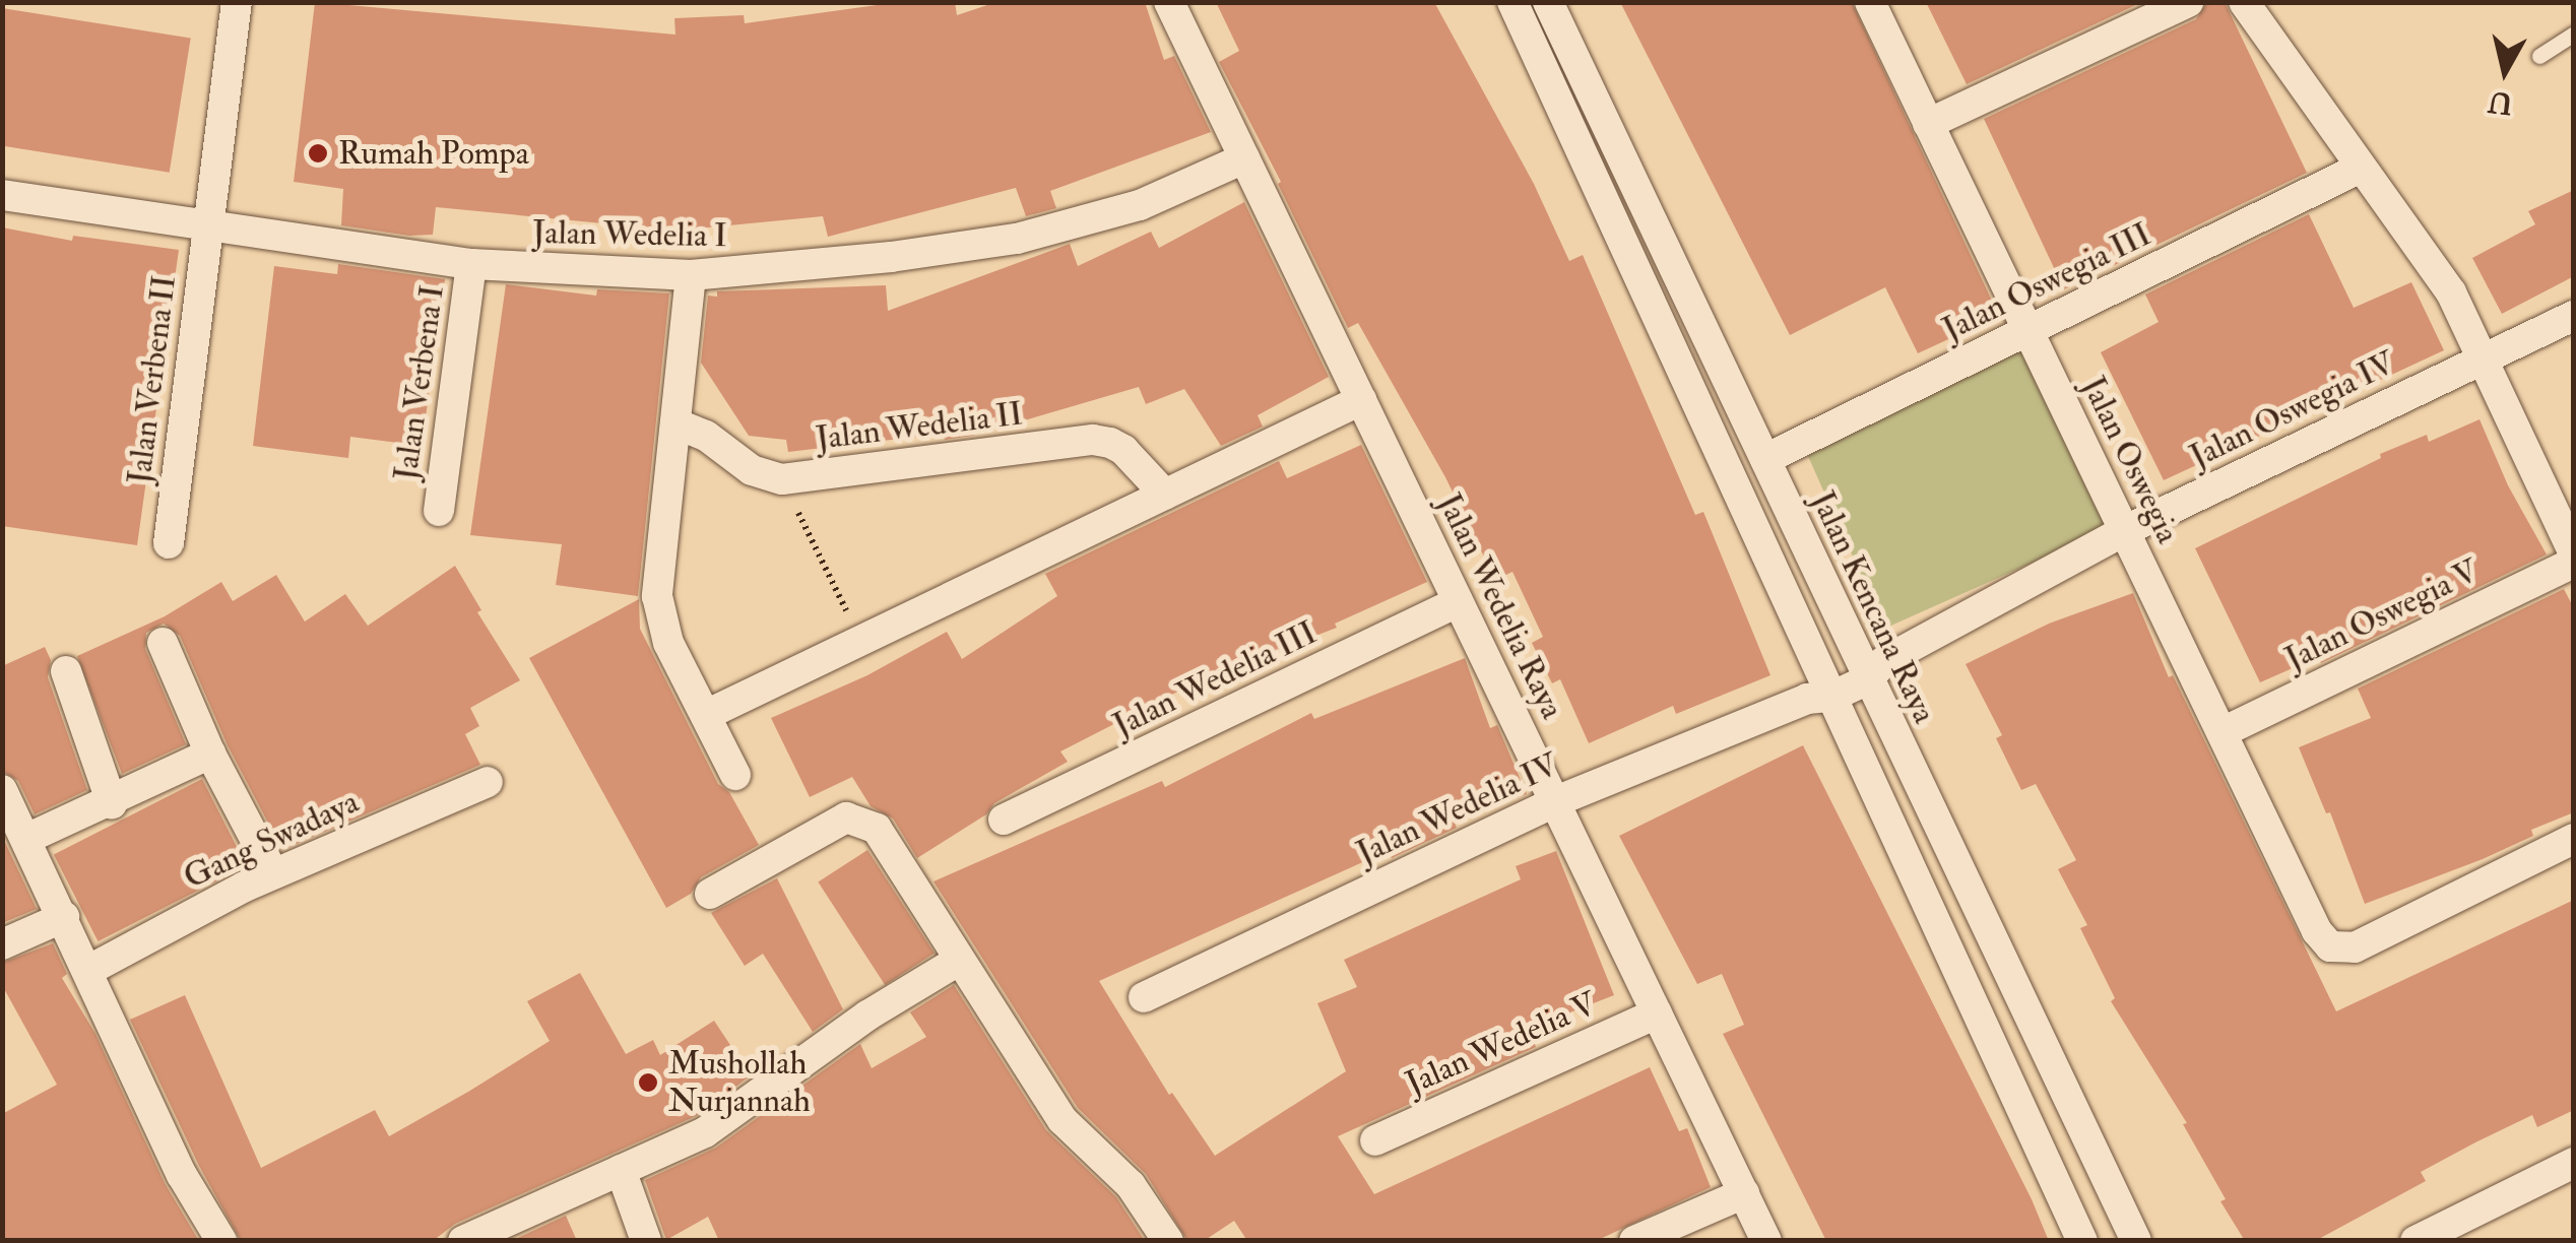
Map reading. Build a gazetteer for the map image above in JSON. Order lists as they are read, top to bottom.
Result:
{
  "streets": {
    "street": [
      "Jalan Wedelia I",
      "Jalan Oswegia III",
      "Jalan Verbena II",
      "Jalan Verbena I",
      "Jalan Oswegia IV",
      "Jalan Wedelia II",
      "Jalan Oswegia",
      "Jalan Wedelia Raya",
      "Jalan Kencana Raya",
      "Jalan Oswegia V",
      "Jalan Wedelia III",
      "Jalan Wedelia IV",
      "Gang Swadaya",
      "Jalan Wedelia V"
    ]
  },
  "crossings": [
    ["Jalan Wedelia I", "Jalan Verbena II"],
    ["Jalan Wedelia I", "Jalan Verbena I"],
    ["Jalan Wedelia I", "Jalan Wedelia Raya"],
    ["Jalan Oswegia III", "Jalan Oswegia"],
    ["Jalan Oswegia III", "Jalan Kencana Raya"],
    ["Jalan Oswegia IV", "Jalan Oswegia"],
    ["Jalan Oswegia IV", "Jalan Kencana Raya"],
    ["Jalan Oswegia IV", "Jalan Wedelia IV"],
    ["Jalan Oswegia", "Jalan Oswegia V"],
    ["Jalan Wedelia Raya", "Jalan Wedelia III"],
    ["Jalan Wedelia Raya", "Jalan Wedelia IV"],
    ["Jalan Wedelia Raya", "Jalan Wedelia V"]
  ],
  "places": ["Rumah Pompa", "Mushollah Nurjannah"],
  "north": "bottom"
}
